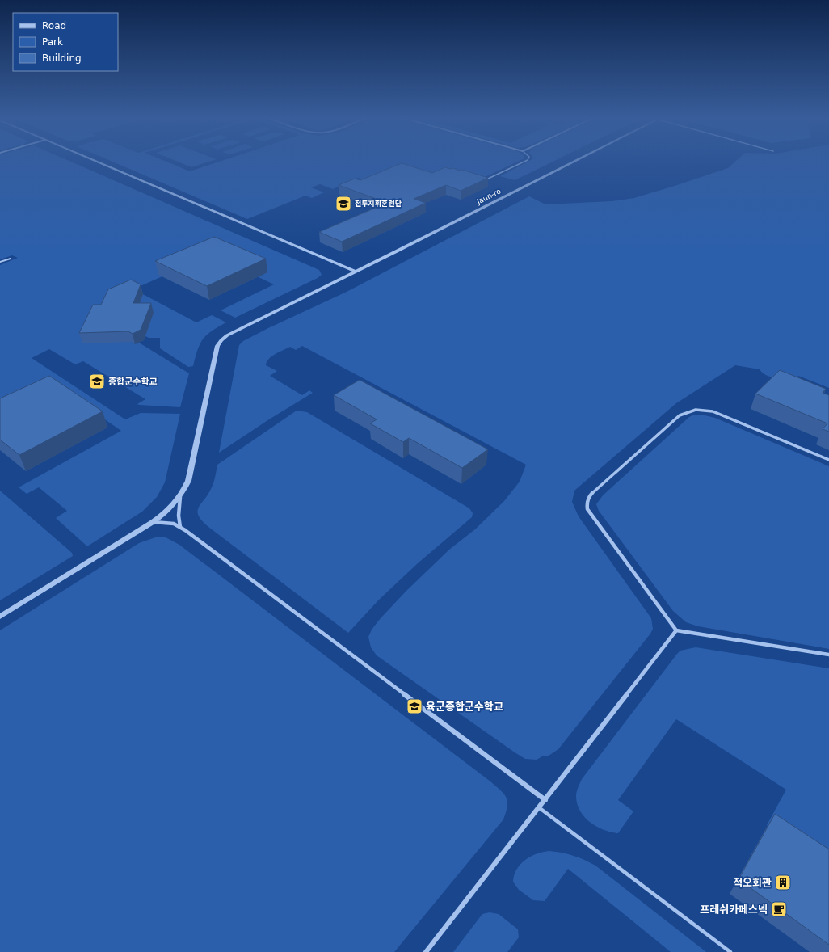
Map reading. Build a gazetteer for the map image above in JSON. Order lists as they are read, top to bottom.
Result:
{
  "streets": {
    "street": ["Jaun-ro"]
  },
  "places": {
    "school or university": ["전투지휘훈련단", "종합군수학교", "육군종합군수학교"],
    "building": ["적오회관"],
    "cafe": ["프레쉬카페스넥"]
  },
  "legend": ["Road", "Park", "Building"]
}
